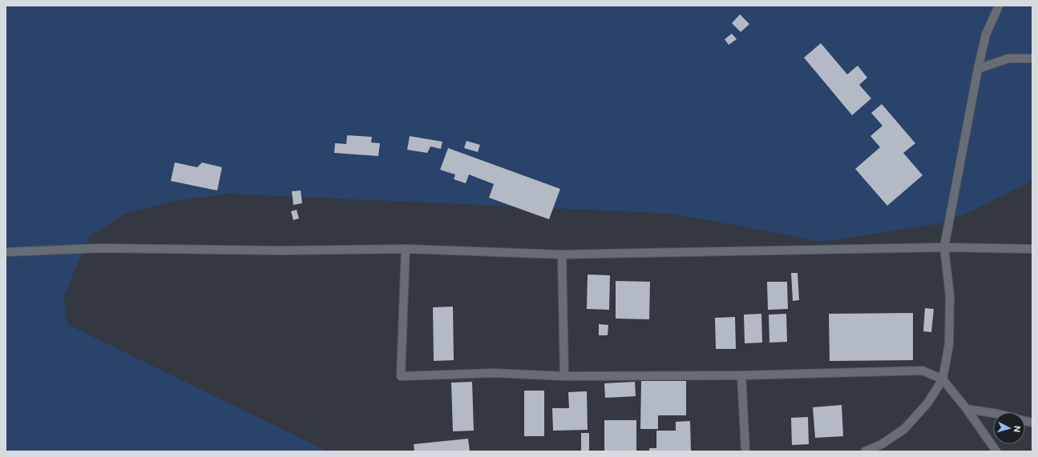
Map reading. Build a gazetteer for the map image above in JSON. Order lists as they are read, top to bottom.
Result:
{
  "north": "right"
}
